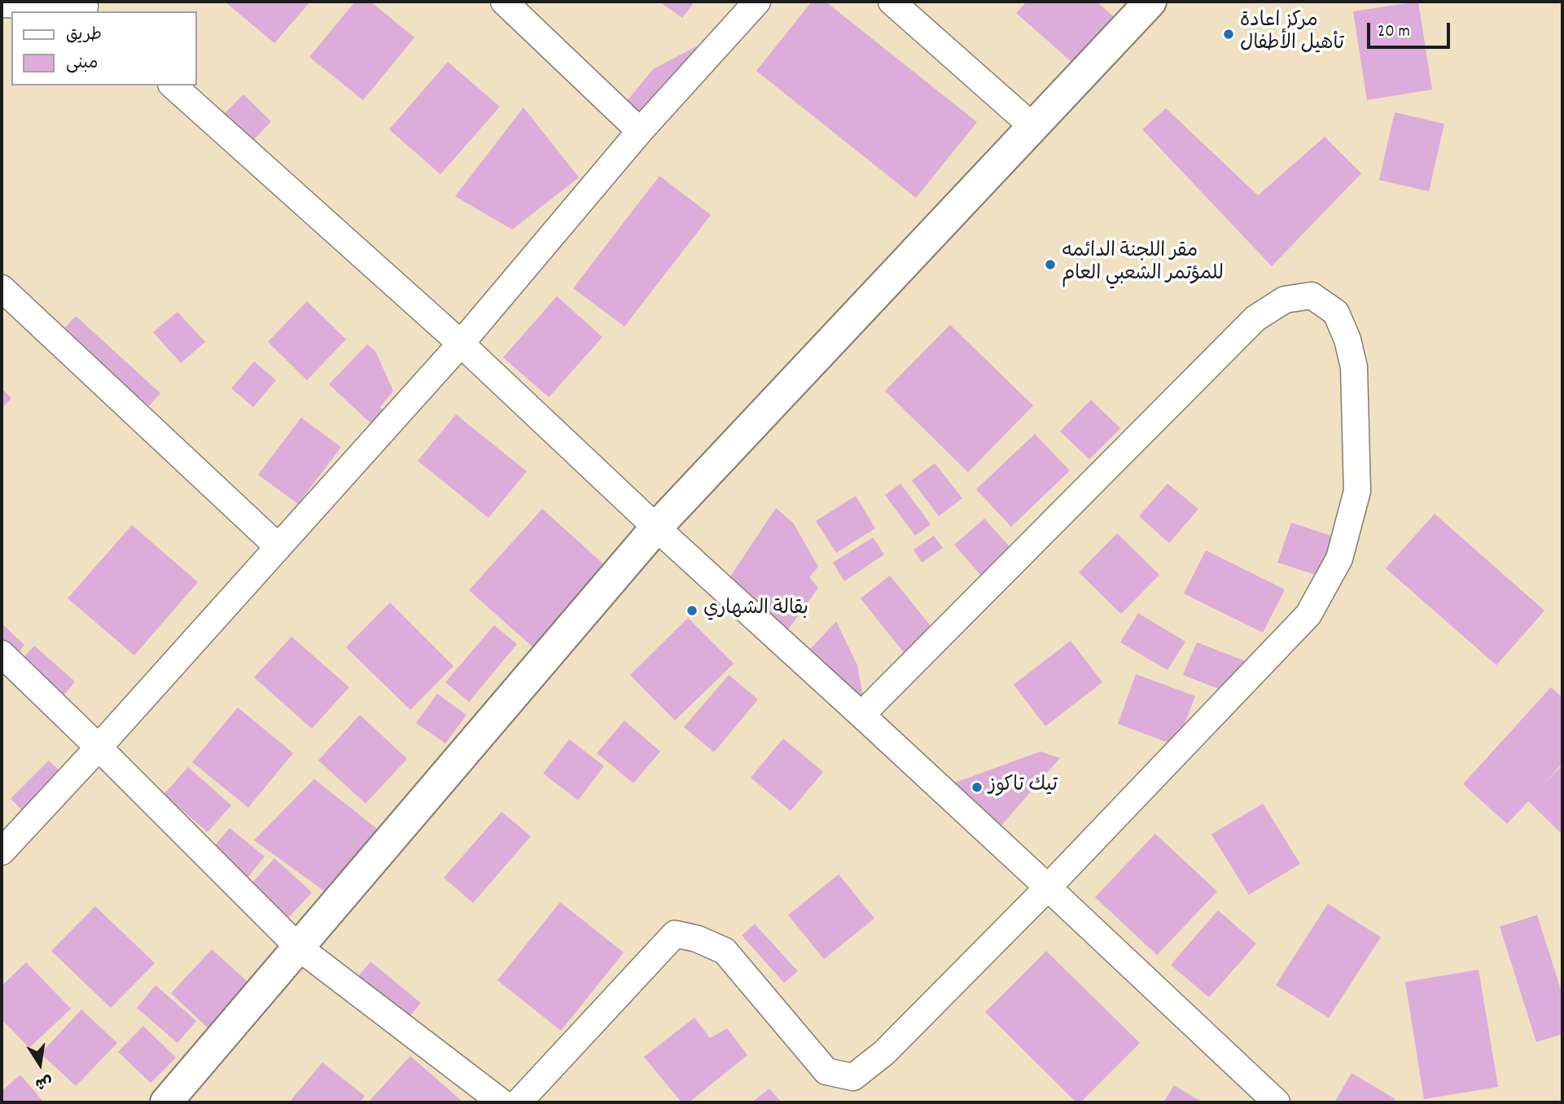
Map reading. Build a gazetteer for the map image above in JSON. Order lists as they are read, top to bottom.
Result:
{
  "places": [
    "مركز اعادة تأهيل الأطفال",
    "مقر اللجنة الدائمه للمؤتمر الشعبي العام",
    "بقالة الشهاري",
    "تيك تاكوز"
  ],
  "legend": ["طريق", "مبنى"],
  "scale_bar": "20 m",
  "north": "bottom"
}
